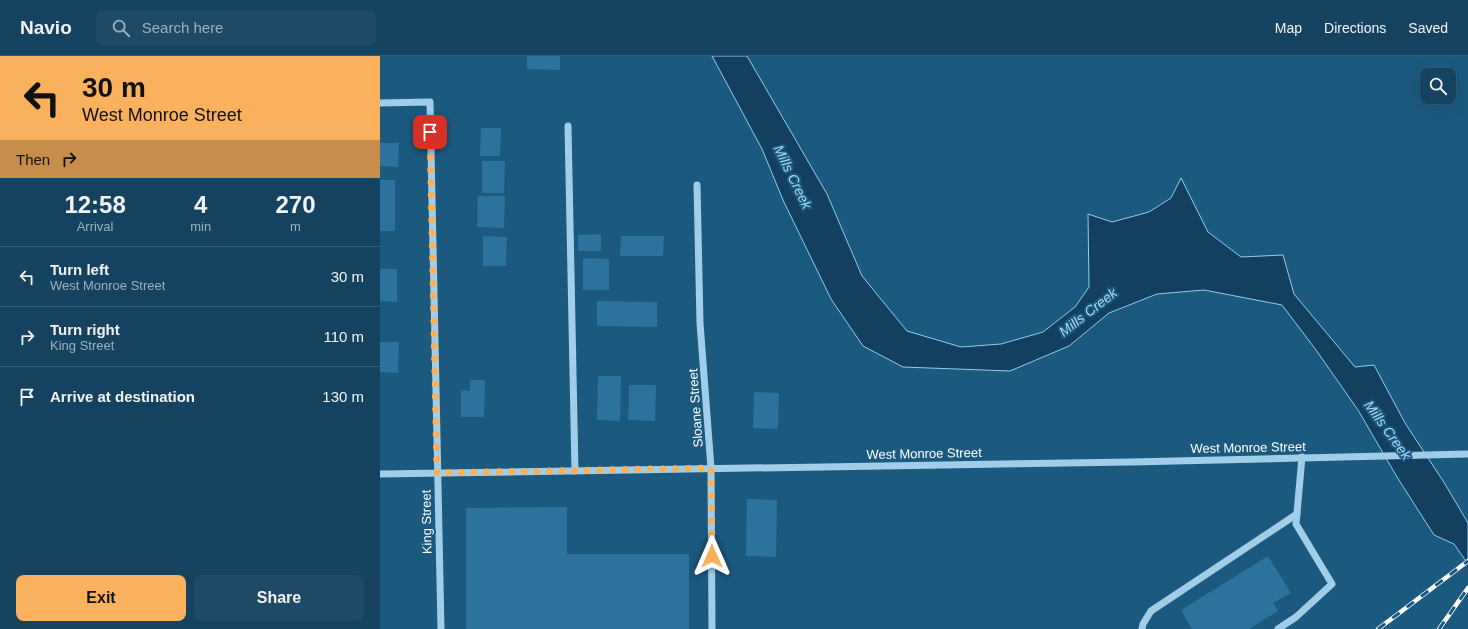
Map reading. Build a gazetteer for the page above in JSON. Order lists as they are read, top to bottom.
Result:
{
  "streets": {
    "street": ["Sloane Street", "West Monroe Street", "King Street"]
  },
  "crossings": [
    ["Sloane Street", "West Monroe Street"],
    ["West Monroe Street", "King Street"]
  ],
  "water": ["Mills Creek"],
  "page": {
    "header": "Navio",
    "search": "Search here",
    "nav": ["Map", "Directions", "Saved"],
    "turn": ["30 m", "West Monroe Street"],
    "then": "Then",
    "eta": [
      "12:58",
      "Arrival",
      "4",
      "min",
      "270",
      "m"
    ],
    "list": [
      {
        "name": "Turn left",
        "note": "West Monroe Street",
        "value": "30 m"
      },
      {
        "name": "Turn right",
        "note": "King Street",
        "value": "110 m"
      },
      {
        "name": "Arrive at destination",
        "value": "130 m"
      }
    ],
    "buttons": ["Exit", "Share"]
  }
}
